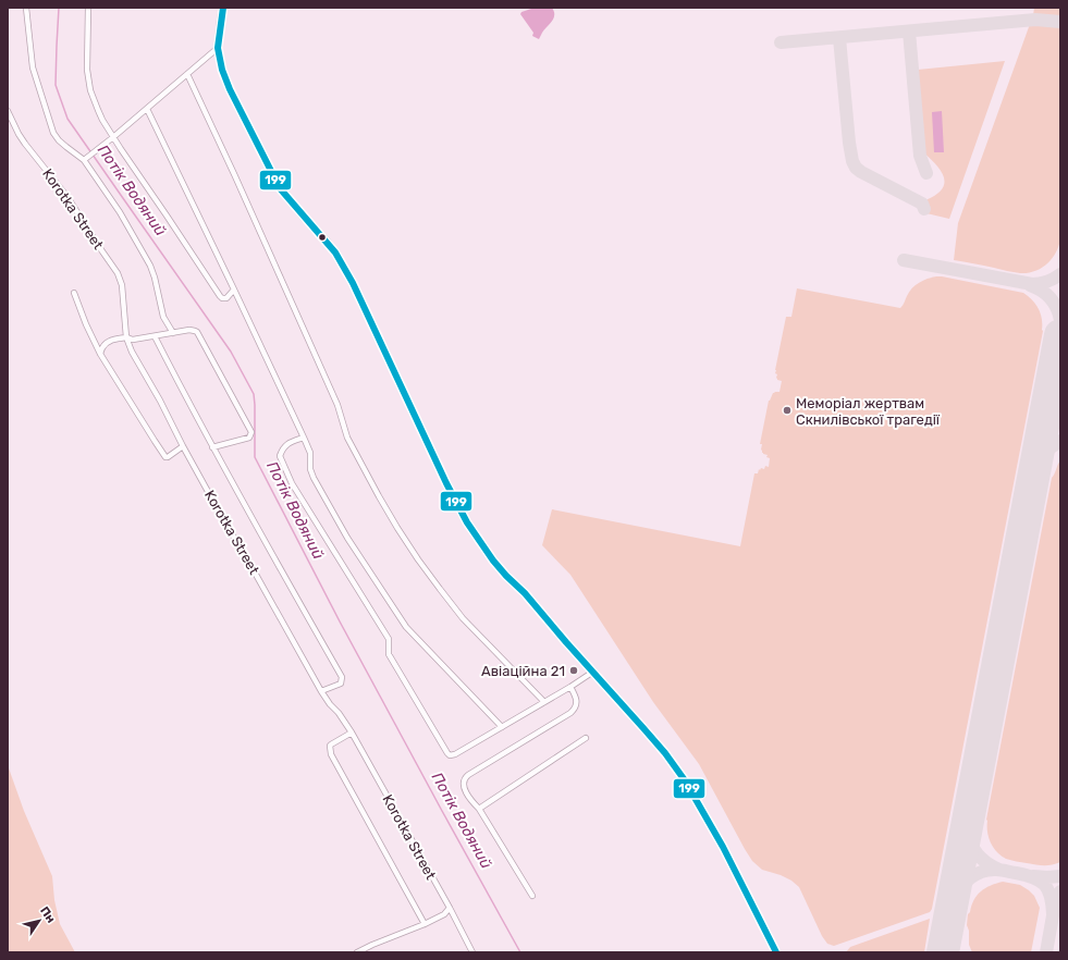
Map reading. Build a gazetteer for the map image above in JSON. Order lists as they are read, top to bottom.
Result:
{
  "streets": {
    "street": ["Korotka Street"]
  },
  "water": ["Потік Водяний"],
  "places": ["Меморіал жертвам Скнилівської трагедії", "Авіаційна 21"],
  "lines": ["transit line 199"],
  "north": "top right"
}
